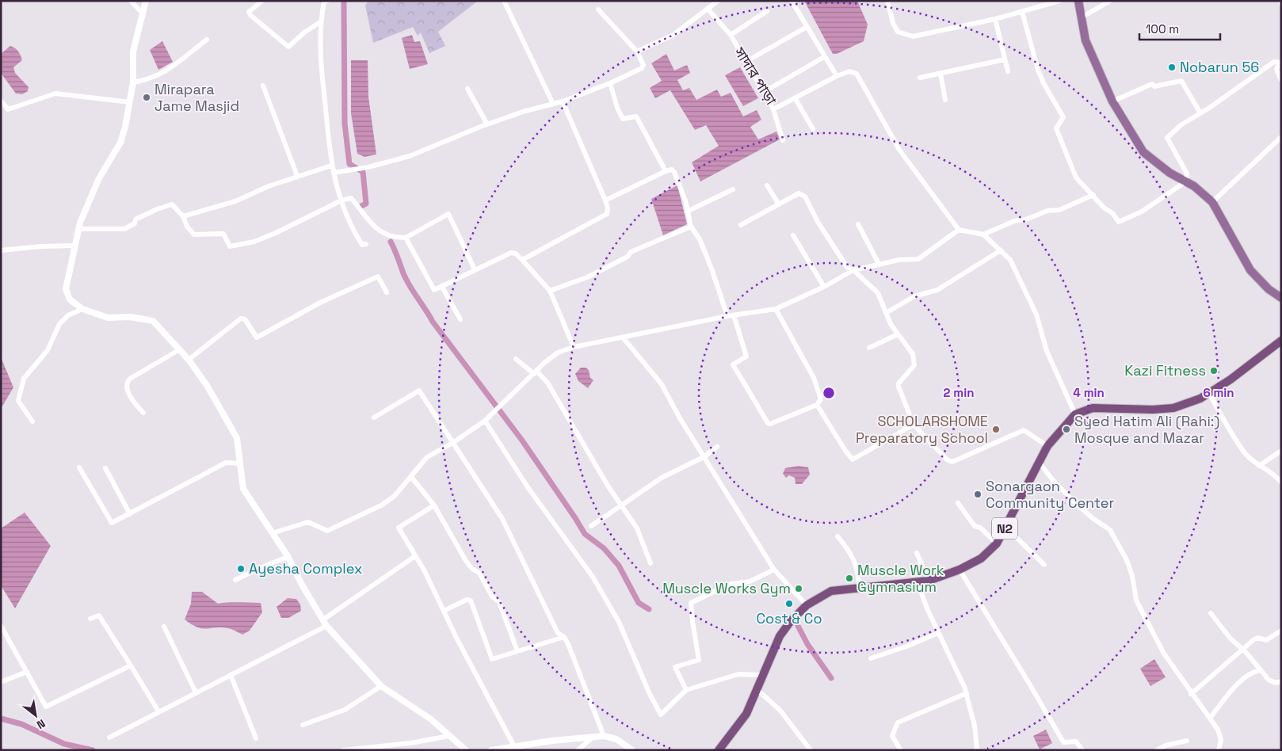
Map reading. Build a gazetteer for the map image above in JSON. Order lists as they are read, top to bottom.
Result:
{
  "streets": {
    "highway": ["N2"],
    "street": ["সাদার পাড়া"]
  },
  "places": [
    "Nobarun 56",
    "Mirapara Jame Masjid",
    "Kazi Fitness",
    "SCHOLARSHOME Preparatory School",
    "Syed Hatim Ali (Rahi:) Mosque and Mazar",
    "Sonargaon Community Center",
    "Ayesha Complex",
    "Muscle Work Gymnasium",
    "Muscle Works Gym",
    "Cost & Co"
  ],
  "scale_bar": "100 m",
  "north": "bottom right",
  "rings": ["2 min", "4 min", "6 min"]
}
